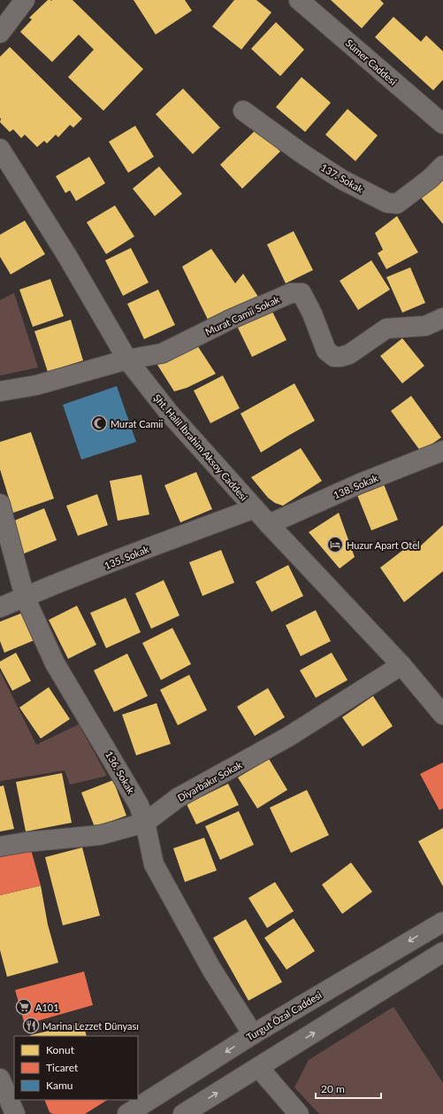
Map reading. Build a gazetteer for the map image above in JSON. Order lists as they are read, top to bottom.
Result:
{
  "streets": {
    "street": [
      "Sümer Caddesi",
      "137. Sokak",
      "Murat Camii Sokak",
      "Şht. Halil İbrahim Aksoy Caddesi",
      "138. Sokak",
      "135. Sokak",
      "136. Sokak",
      "Diyarbakır Sokak",
      "Turgut Özal Caddesi"
    ]
  },
  "crossings": [
    ["Murat Camii Sokak", "Şht. Halil İbrahim Aksoy Caddesi"],
    ["Şht. Halil İbrahim Aksoy Caddesi", "138. Sokak"],
    ["Şht. Halil İbrahim Aksoy Caddesi", "135. Sokak"],
    ["Şht. Halil İbrahim Aksoy Caddesi", "Diyarbakır Sokak"],
    ["135. Sokak", "136. Sokak"],
    ["136. Sokak", "Diyarbakır Sokak"],
    ["136. Sokak", "Turgut Özal Caddesi"]
  ],
  "places": {
    "mosque": ["Murat Camii"],
    "hotel": ["Huzur Apart Otel"],
    "supermarket": ["A101"],
    "restaurant": ["Marina Lezzet Dünyası"]
  },
  "legend": ["Konut", "Ticaret", "Kamu"],
  "scale_bar": "20 m"
}
